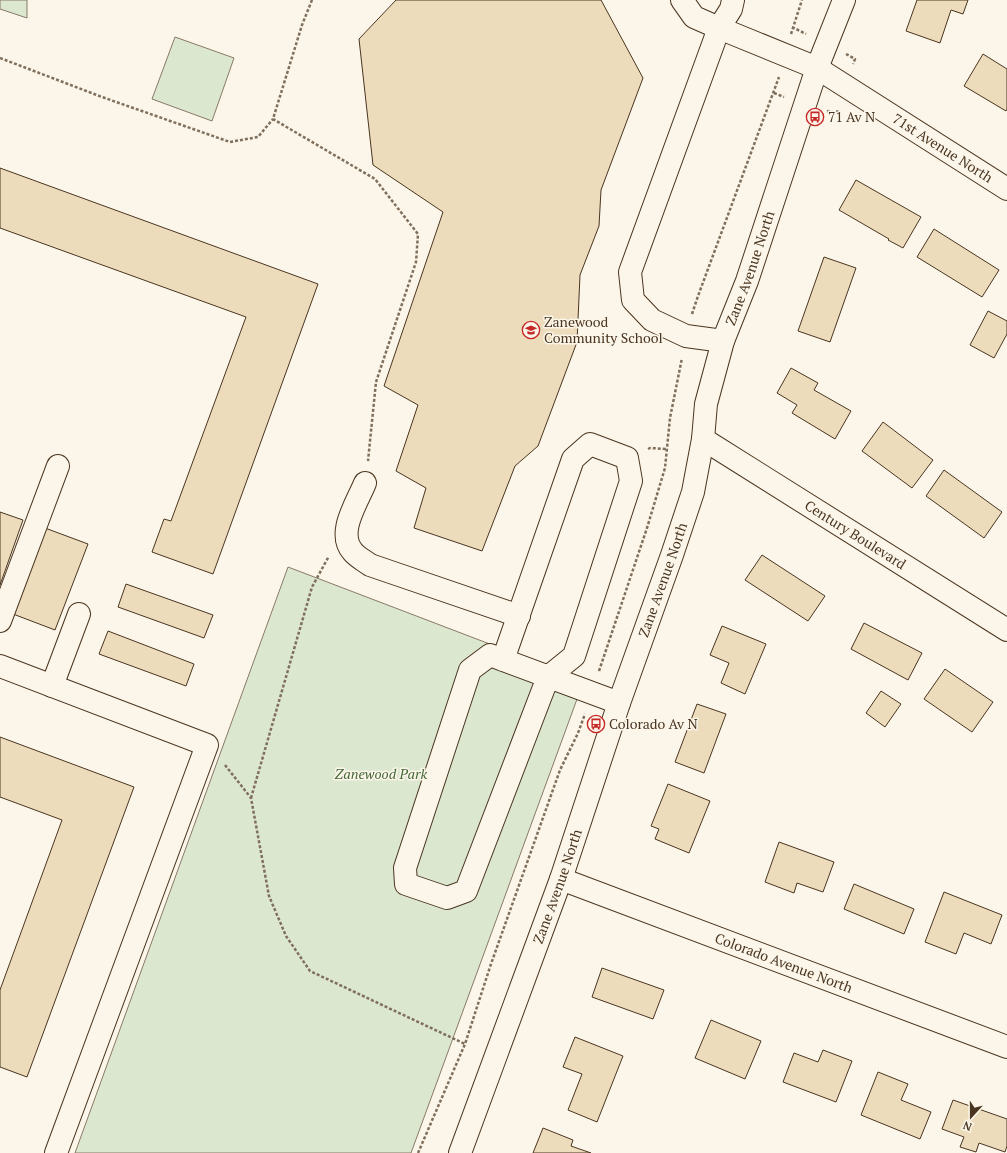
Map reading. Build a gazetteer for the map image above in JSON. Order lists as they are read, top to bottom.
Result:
{
  "streets": {
    "street": [
      "71st Avenue North",
      "Zane Avenue North",
      "Century Boulevard",
      "Colorado Avenue North"
    ]
  },
  "crossings": [
    ["71st Avenue North", "Zane Avenue North"],
    ["Zane Avenue North", "Century Boulevard"],
    ["Zane Avenue North", "Colorado Avenue North"]
  ],
  "parks": ["Zanewood Park"],
  "places": {
    "bus stop": ["71 Av N", "Colorado Av N"],
    "school or university": ["Zanewood Community School"]
  },
  "north": "bottom"
}
